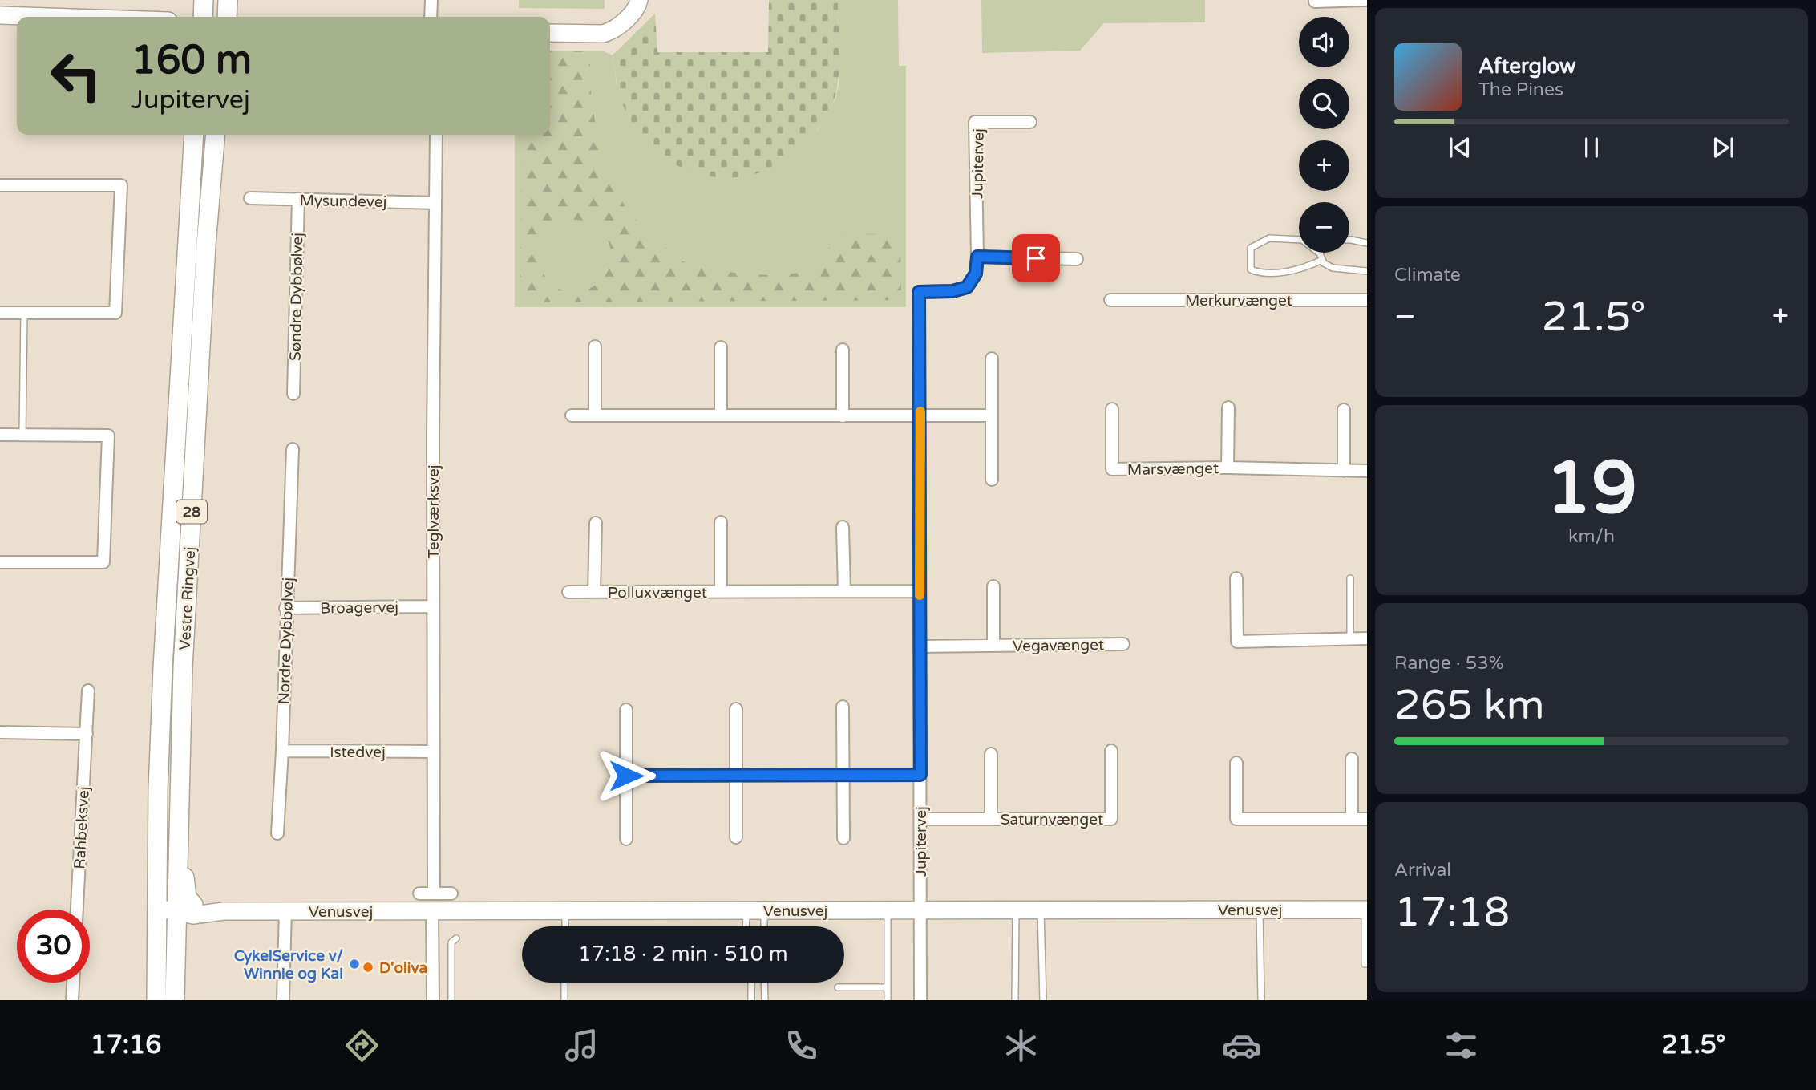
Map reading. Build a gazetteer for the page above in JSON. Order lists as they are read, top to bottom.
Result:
{
  "streets": {
    "main road": ["28", "Vestre Ringvej"],
    "street": [
      "Jupitervej",
      "Mysundevej",
      "Søndre Dybbølvej",
      "Merkurvænget",
      "Marsvænget",
      "Teglværksvej",
      "Polluxvænget",
      "Broagervej",
      "Nordre Dybbølvej",
      "Vegavænget",
      "Istedvej",
      "Saturnvænget",
      "Rahbeksvej",
      "Venusvej"
    ]
  },
  "crossings": [
    ["Jupitervej", "Polluxvænget"],
    ["Jupitervej", "Vegavænget"],
    ["Jupitervej", "Saturnvænget"],
    ["Jupitervej", "Venusvej"],
    ["Mysundevej", "Søndre Dybbølvej"],
    ["Mysundevej", "Teglværksvej"],
    ["Teglværksvej", "Broagervej"],
    ["Teglværksvej", "Istedvej"],
    ["Vestre Ringvej", "Venusvej"],
    ["Broagervej", "Nordre Dybbølvej"],
    ["Nordre Dybbølvej", "Istedvej"]
  ],
  "places": ["CykelService v/ Winnie og Kai", "D'oliva"],
  "page": {
    "map_buttons": ["+", "−"],
    "turn": ["160 m", "Jupitervej"],
    "song": ["Afterglow", "The Pines"],
    "tile": [
      "Climate",
      ["19", "km/h"],
      ["Range · 53%", "265 km"],
      ["Arrival", "17:18"]
    ],
    "heat": ["−", "21.5°", "+"],
    "limit": "30",
    "trip": "17:18 · 2 min · 510 m",
    "tabs": ["17:16", "21.5°"]
  }
}
